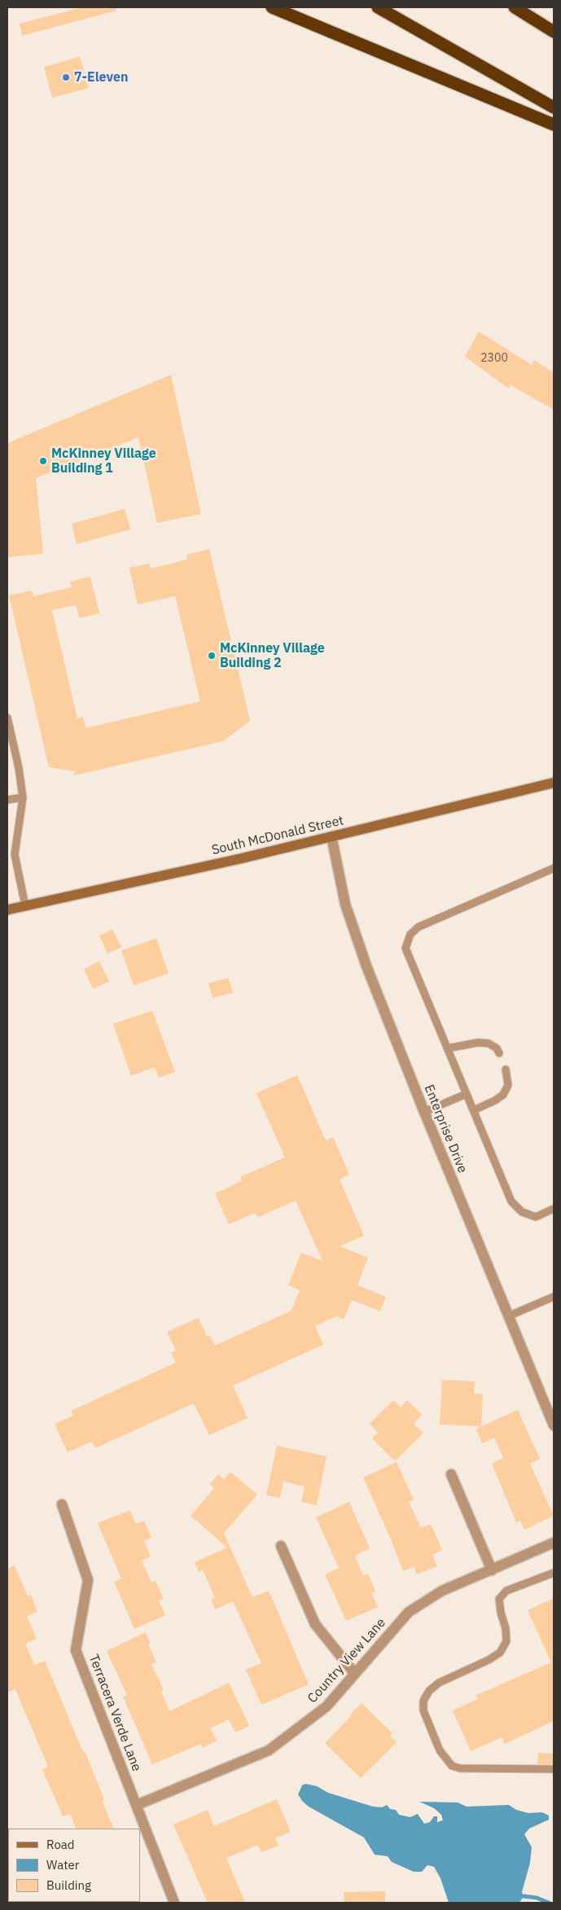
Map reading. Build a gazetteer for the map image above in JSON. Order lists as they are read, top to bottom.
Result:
{
  "streets": {
    "main road": ["South McDonald Street"],
    "street": ["Enterprise Drive", "Country View Lane", "Terracera Verde Lane"]
  },
  "crossings": [
    ["South McDonald Street", "Enterprise Drive"],
    ["Country View Lane", "Terracera Verde Lane"]
  ],
  "places": ["7-Eleven", "McKinney Village Building 1", "McKinney Village Building 2"],
  "house_numbers": ["2300"],
  "legend": ["Road", "Water", "Building"]
}
